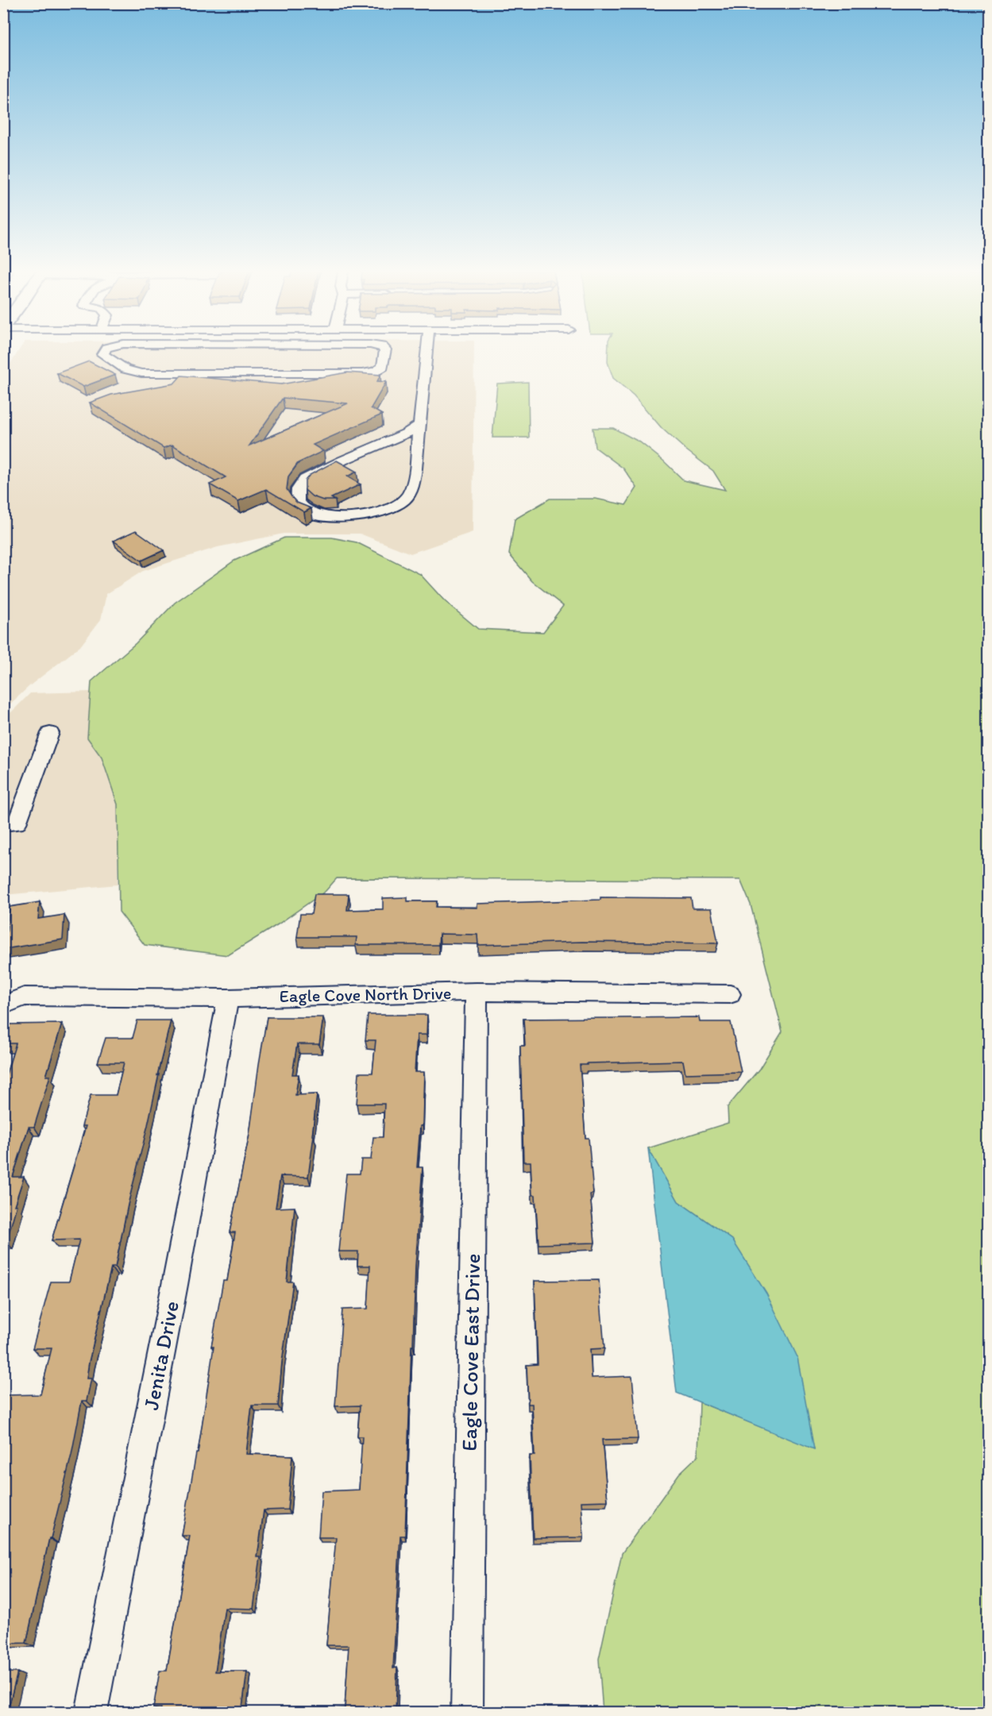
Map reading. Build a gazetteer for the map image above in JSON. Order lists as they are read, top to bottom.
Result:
{
  "streets": {
    "street": ["Eagle Cove North Drive", "Eagle Cove East Drive", "Jenita Drive"]
  },
  "crossings": [
    ["Eagle Cove North Drive", "Eagle Cove East Drive"],
    ["Eagle Cove North Drive", "Jenita Drive"]
  ]
}
